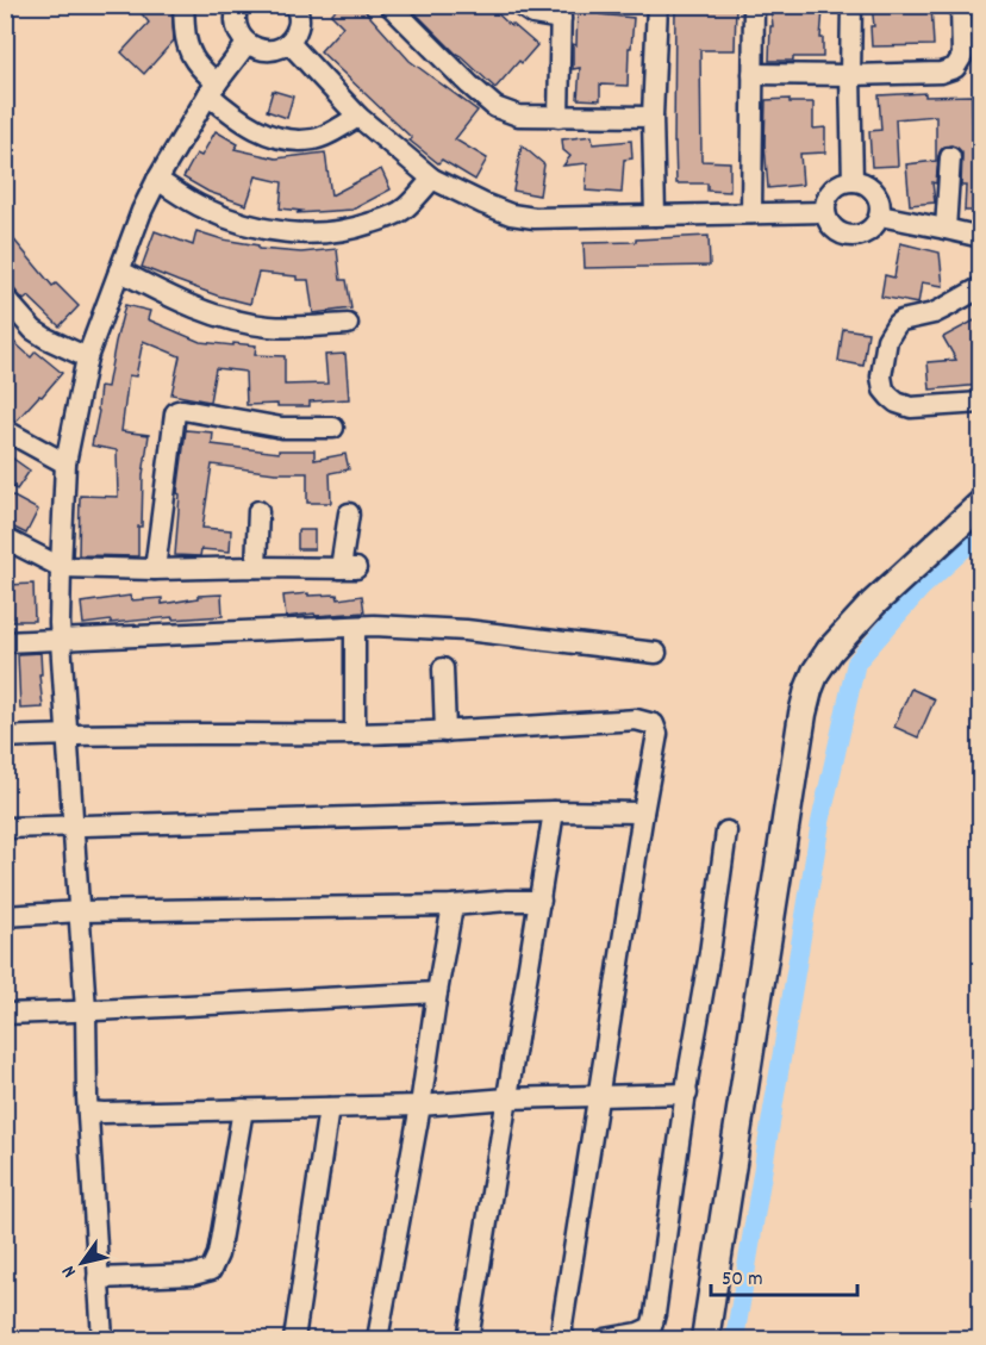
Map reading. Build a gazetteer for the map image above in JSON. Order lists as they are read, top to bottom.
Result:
{
  "scale_bar": "50 m",
  "north": "bottom left"
}
